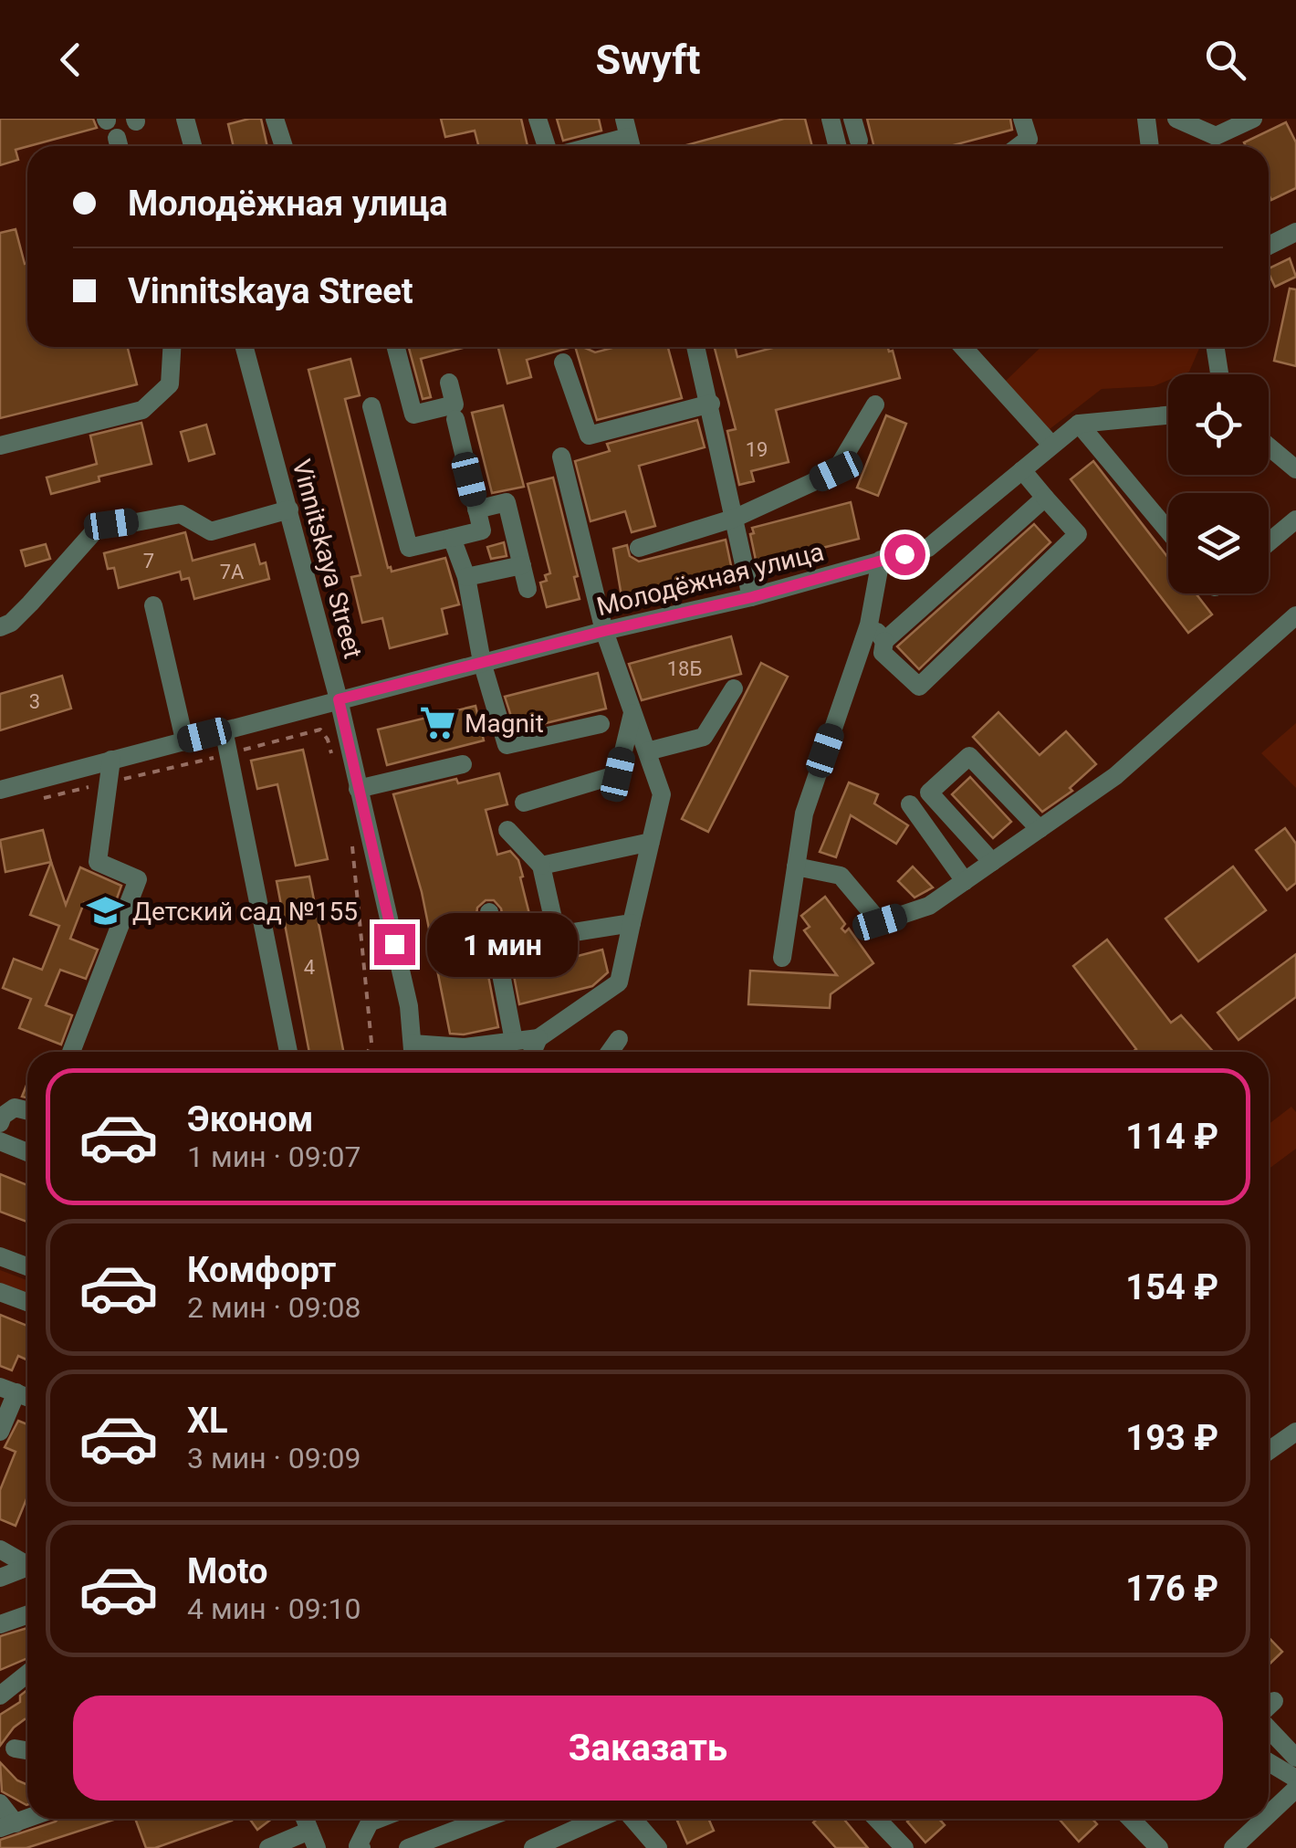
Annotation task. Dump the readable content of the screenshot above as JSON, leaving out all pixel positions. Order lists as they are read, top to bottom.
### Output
{
  "streets": {
    "street": ["Vinnitskaya Street", "Молодёжная улица"]
  },
  "crossings": [
    ["Vinnitskaya Street", "Молодёжная улица"]
  ],
  "places": {
    "supermarket": ["Magnit"],
    "school or university": ["Детский сад №155"]
  },
  "house_numbers": [
    "19",
    "7",
    "7А",
    "18Б",
    "3",
    "4"
  ],
  "page": {
    "header": "Swyft",
    "banner": ["Молодёжная улица", "Vinnitskaya Street"],
    "bubble": "1 мин",
    "list": [
      {
        "name": "Эконом",
        "note": "1 мин · 09:07",
        "value": "114 ₽"
      },
      {
        "name": "Комфорт",
        "note": "2 мин · 09:08",
        "value": "154 ₽"
      },
      {
        "name": "XL",
        "note": "3 мин · 09:09",
        "value": "193 ₽"
      },
      {
        "name": "Moto",
        "note": "4 мин · 09:10",
        "value": "176 ₽"
      }
    ],
    "buttons": "Заказать"
  }
}
